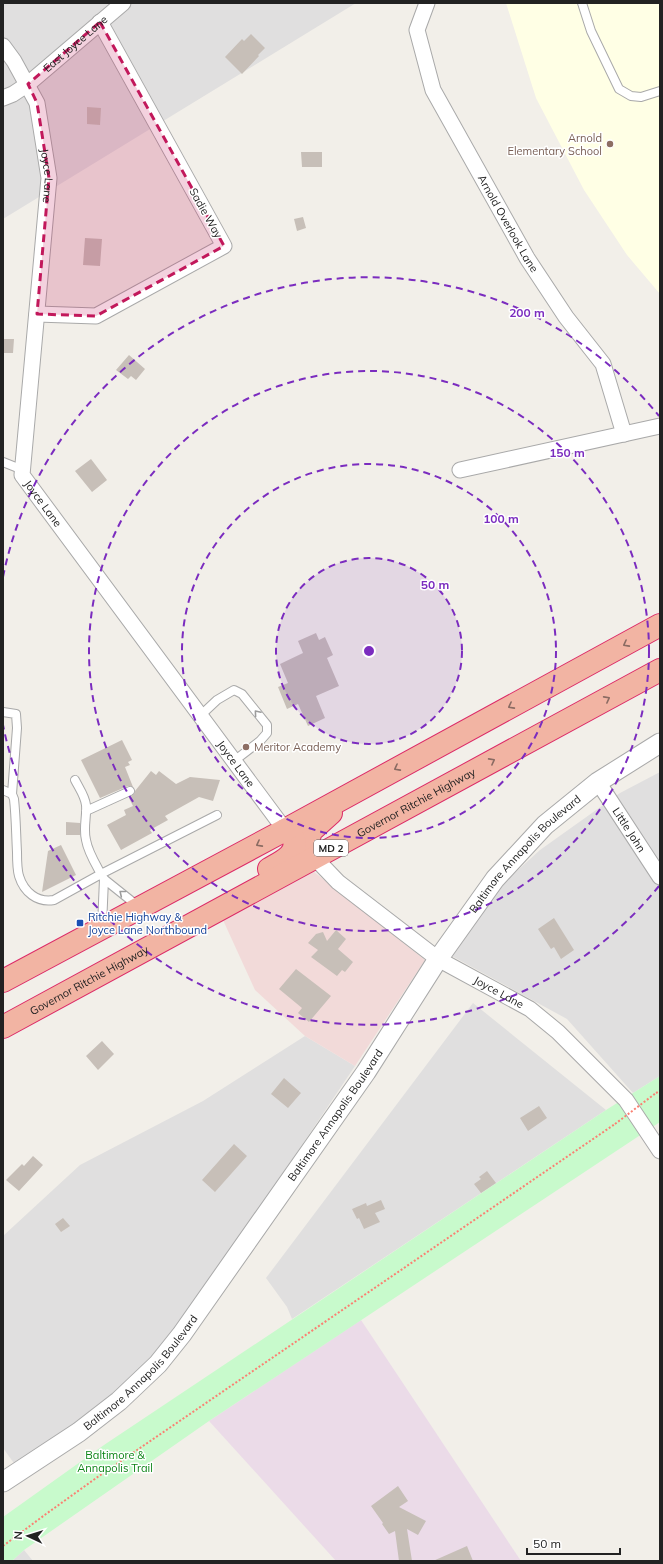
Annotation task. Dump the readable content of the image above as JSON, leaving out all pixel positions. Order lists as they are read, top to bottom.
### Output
{
  "streets": {
    "highway": ["Governor Ritchie Highway", "MD 2"],
    "street": [
      "East Joyce Lane",
      "Joyce Lane",
      "Sadie Way",
      "Arnold Overlook Lane",
      "Little John",
      "Baltimore Annapolis Boulevard"
    ]
  },
  "crossings": [
    ["East Joyce Lane", "Joyce Lane"],
    ["East Joyce Lane", "Sadie Way"],
    ["Joyce Lane", "Sadie Way"],
    ["Joyce Lane", "Governor Ritchie Highway"],
    ["Joyce Lane", "Baltimore Annapolis Boulevard"],
    ["Little John", "Baltimore Annapolis Boulevard"]
  ],
  "parks": ["Baltimore & Annapolis Trail"],
  "places": {
    "other": ["Arnold Elementary School", "Meritor Academy"],
    "transit": ["Ritchie Highway & Joyce Lane Northbound"]
  },
  "scale_bar": "50 m",
  "north": "left",
  "rings": [
    "200 m",
    "150 m",
    "100 m",
    "50 m"
  ]
}
